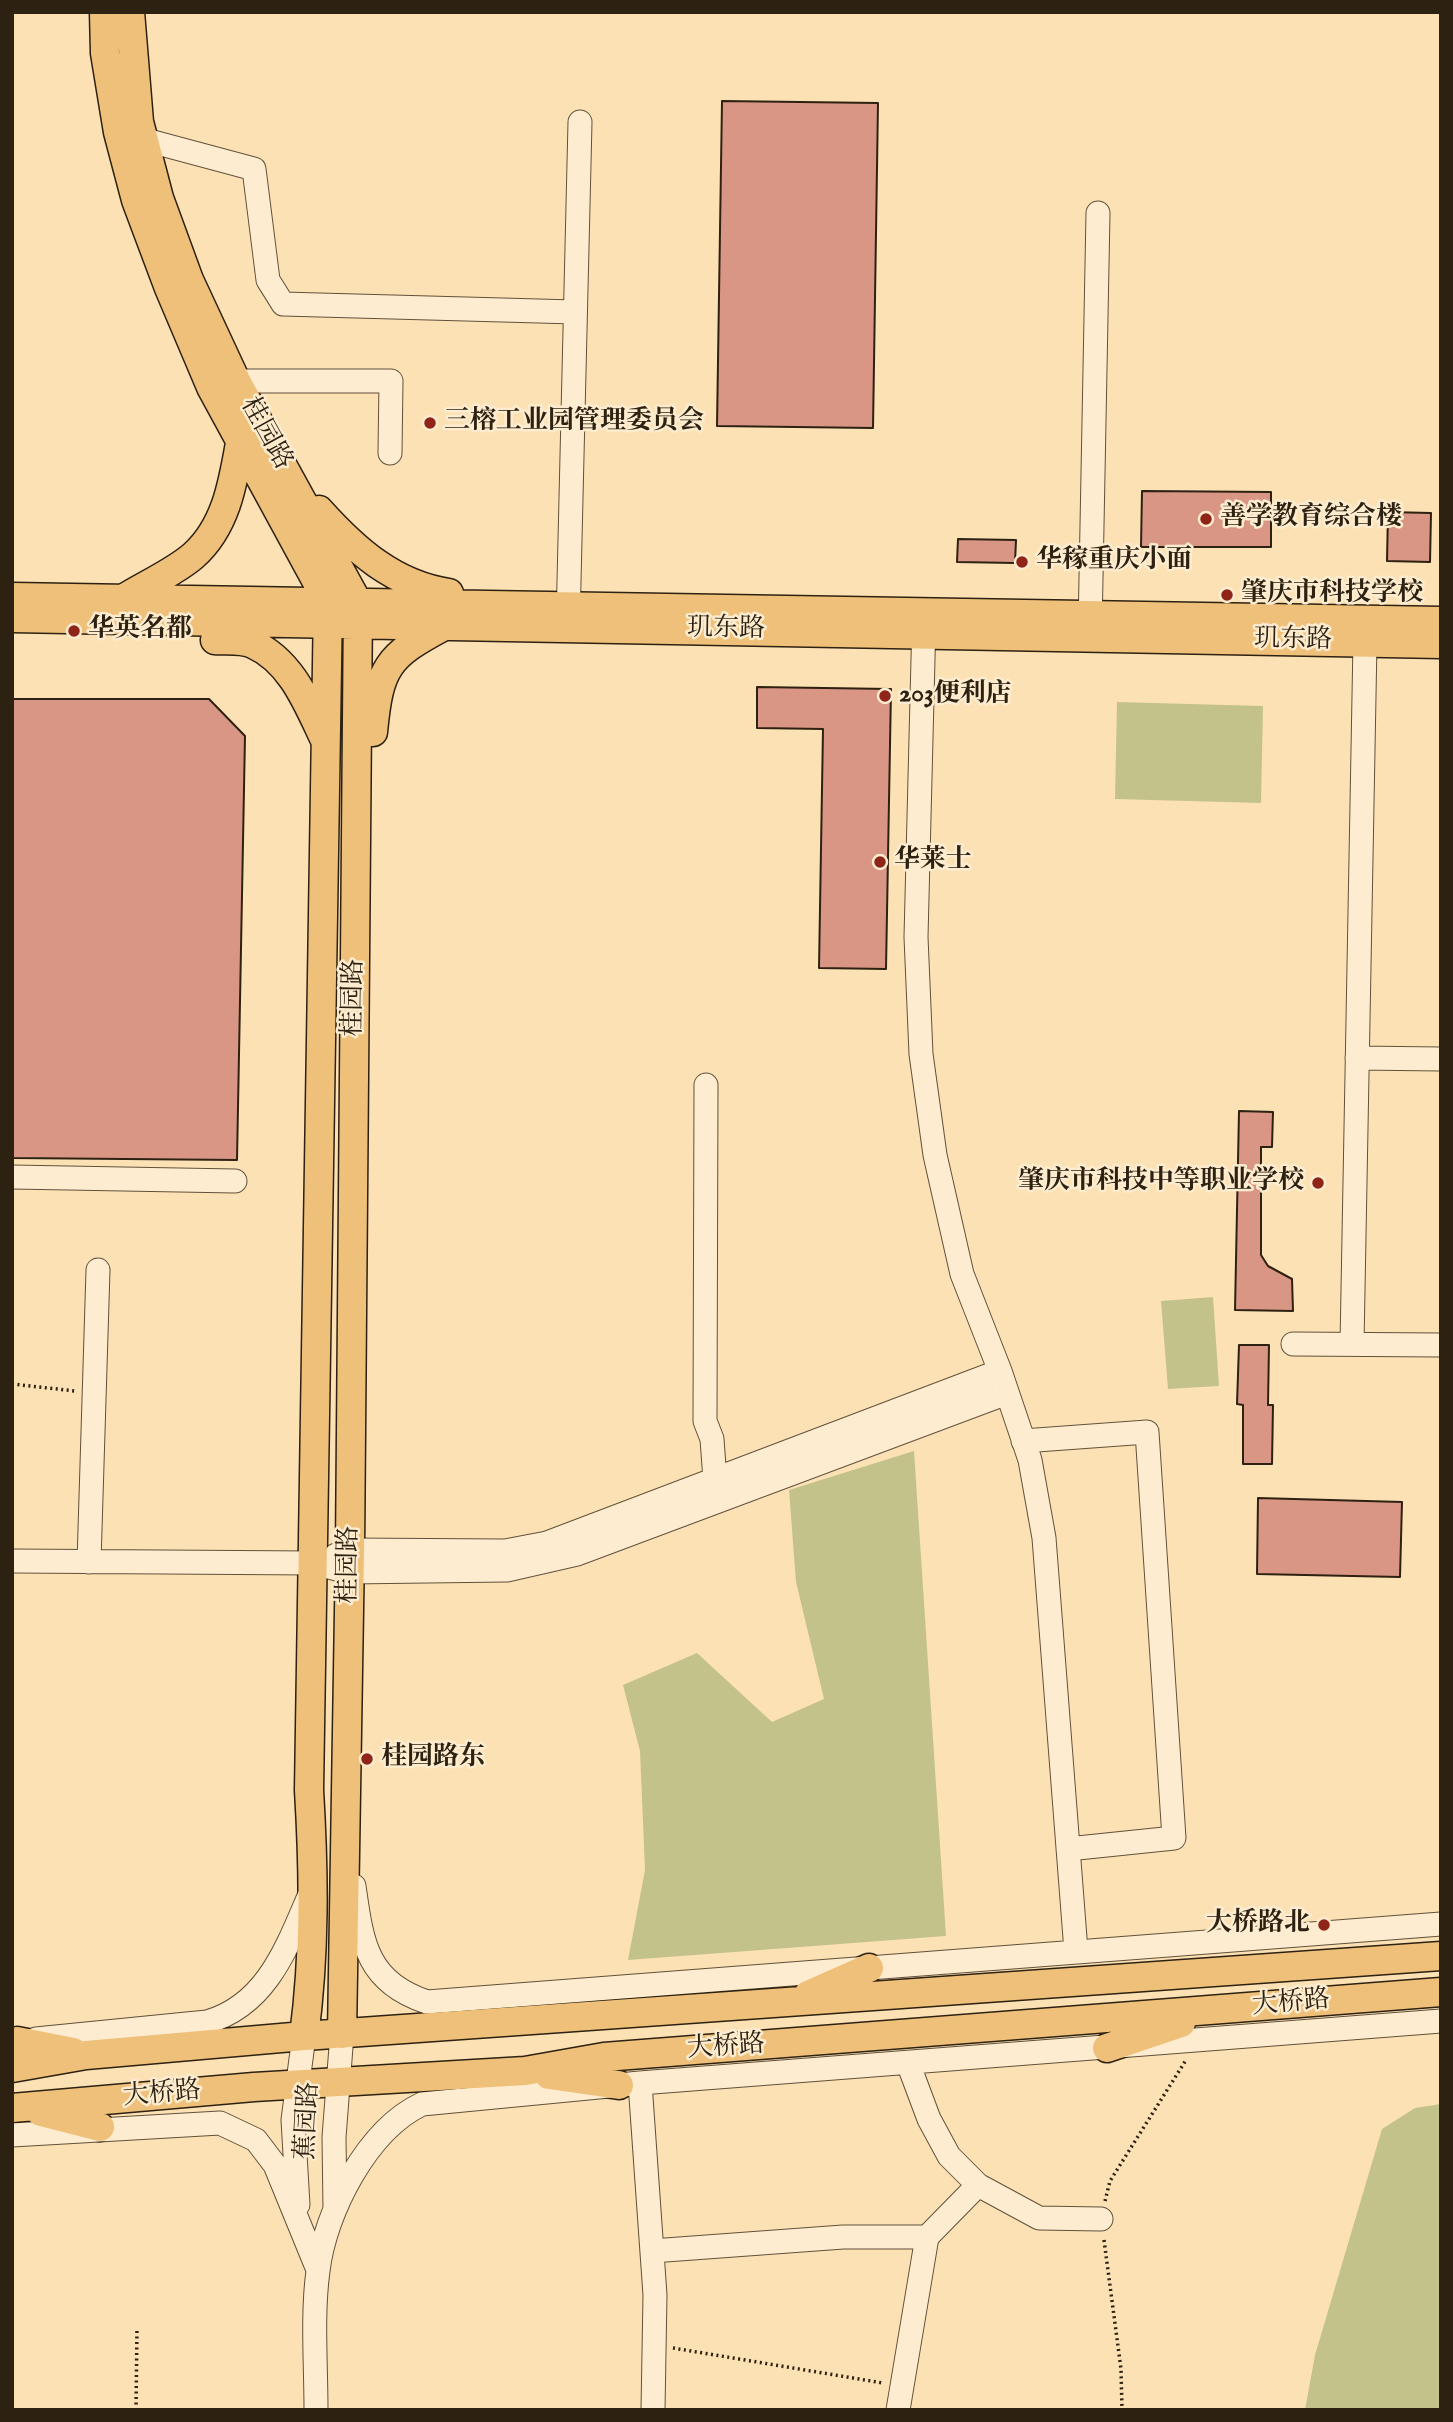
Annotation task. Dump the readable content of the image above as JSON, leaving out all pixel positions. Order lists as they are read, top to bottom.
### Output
{
  "streets": {
    "main road": ["桂园路", "玑东路", "大桥路"],
    "street": ["蕉园路"]
  },
  "crossings": [
    ["桂园路", "玑东路"],
    ["桂园路", "大桥路"],
    ["桂园路", "蕉园路"],
    ["大桥路", "蕉园路"]
  ],
  "places": [
    "三榕工业园管理委员会",
    "善学教育综合楼",
    "华稼重庆小面",
    "肇庆市科技学校",
    "华英名都",
    "203便利店",
    "华莱士",
    "肇庆市科技中等职业学校",
    "桂园路东",
    "大桥路北"
  ]
}
